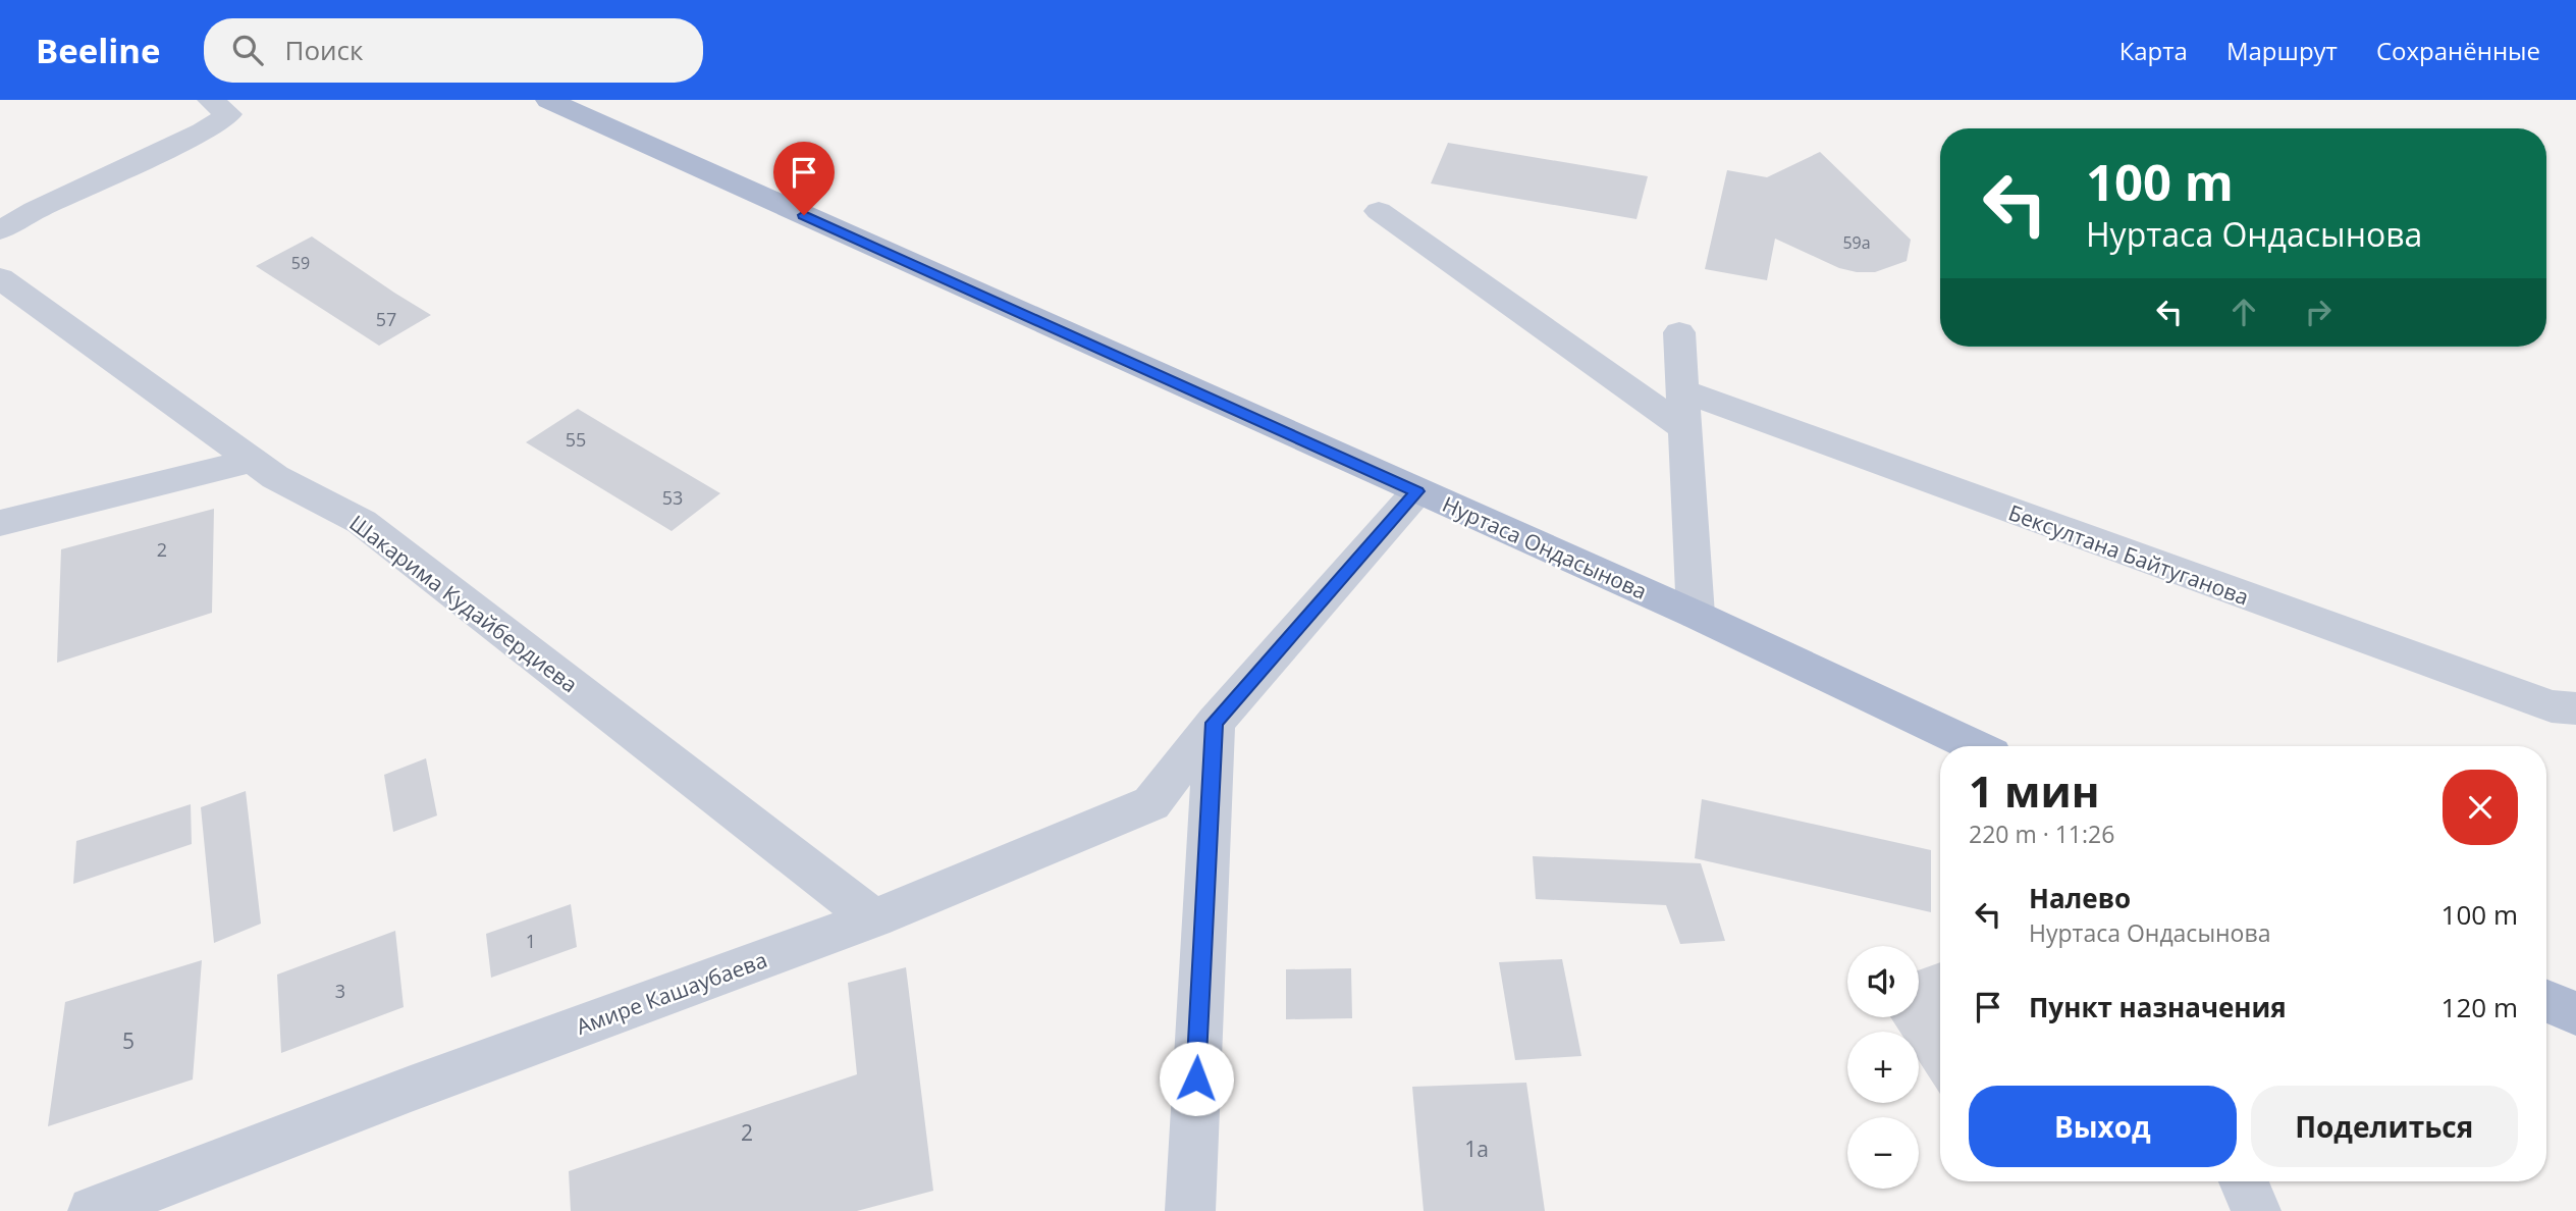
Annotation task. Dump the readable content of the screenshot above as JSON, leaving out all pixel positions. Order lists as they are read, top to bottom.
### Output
{
  "streets": {
    "main road": ["Нуртаса Ондасынова"],
    "street": ["Бексултана Байтуганова", "Шакарима Кудайбердиева", "Амире Кашаубаева"]
  },
  "crossings": [
    ["Нуртаса Ондасынова", "Амире Кашаубаева"],
    ["Шакарима Кудайбердиева", "Амире Кашаубаева"]
  ],
  "house_numbers": [
    "59а",
    "59",
    "57",
    "55",
    "53",
    "2",
    "1",
    "3",
    "5",
    "2",
    "1а"
  ],
  "page": {
    "header": "Beeline",
    "search": "Поиск",
    "nav": ["Карта", "Маршрут", "Сохранённые"],
    "turn": ["100 m", "Нуртаса Ондасынова"],
    "heading": ["1 мин", "220 m · 11:26"],
    "list": [
      {
        "name": "Налево",
        "note": "Нуртаса Ондасынова",
        "value": "100 m"
      },
      {
        "name": "Пункт назначения",
        "value": "120 m"
      }
    ],
    "map_buttons": ["+", "−"],
    "buttons": ["Выход", "Поделиться"]
  }
}
